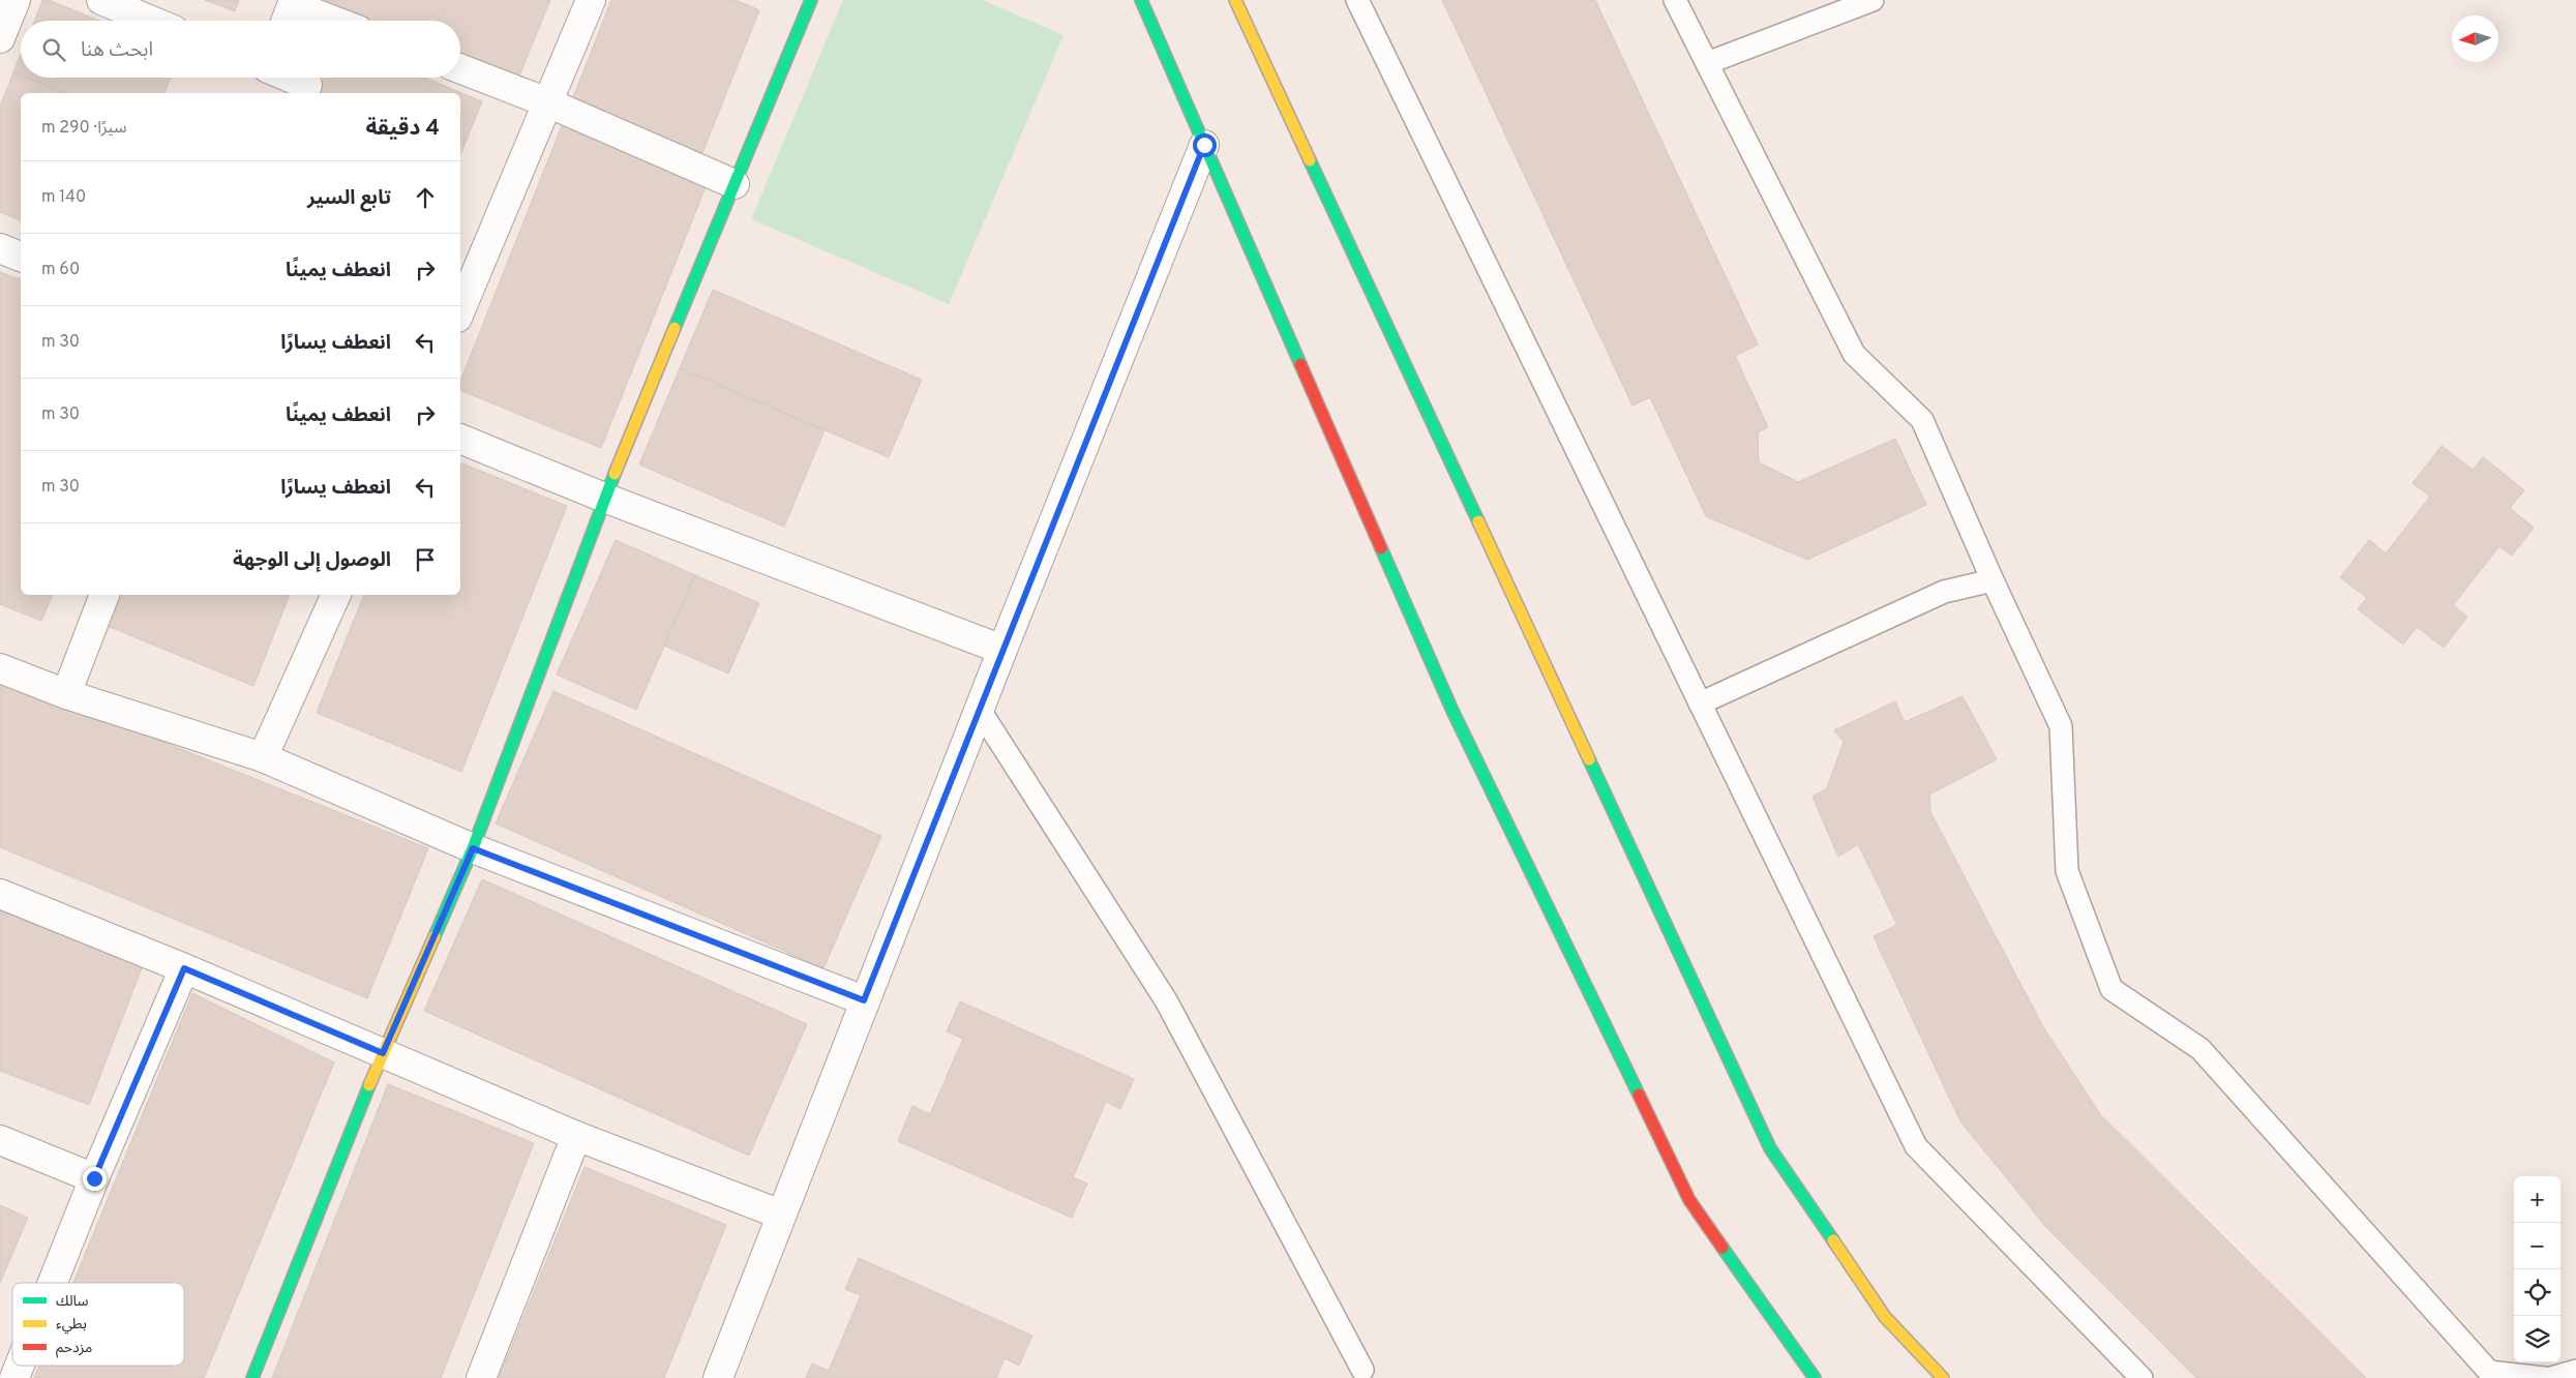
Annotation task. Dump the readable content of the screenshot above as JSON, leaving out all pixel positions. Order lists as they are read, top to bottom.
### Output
{
  "legend": ["سالك", "بطيء", "مزدحم"],
  "north": "left",
  "page": {
    "search": "ابحث هنا",
    "heading": ["4 دقيقة", "سيرًا · 290 m"],
    "list": [
      ["تابع السير", "140 m"],
      ["انعطف يمينًا", "60 m"],
      ["انعطف يسارًا", "30 m"],
      ["انعطف يمينًا", "30 m"],
      ["انعطف يسارًا", "30 m"],
      "الوصول إلى الوجهة"
    ],
    "map_buttons": ["+", "−"]
  }
}
